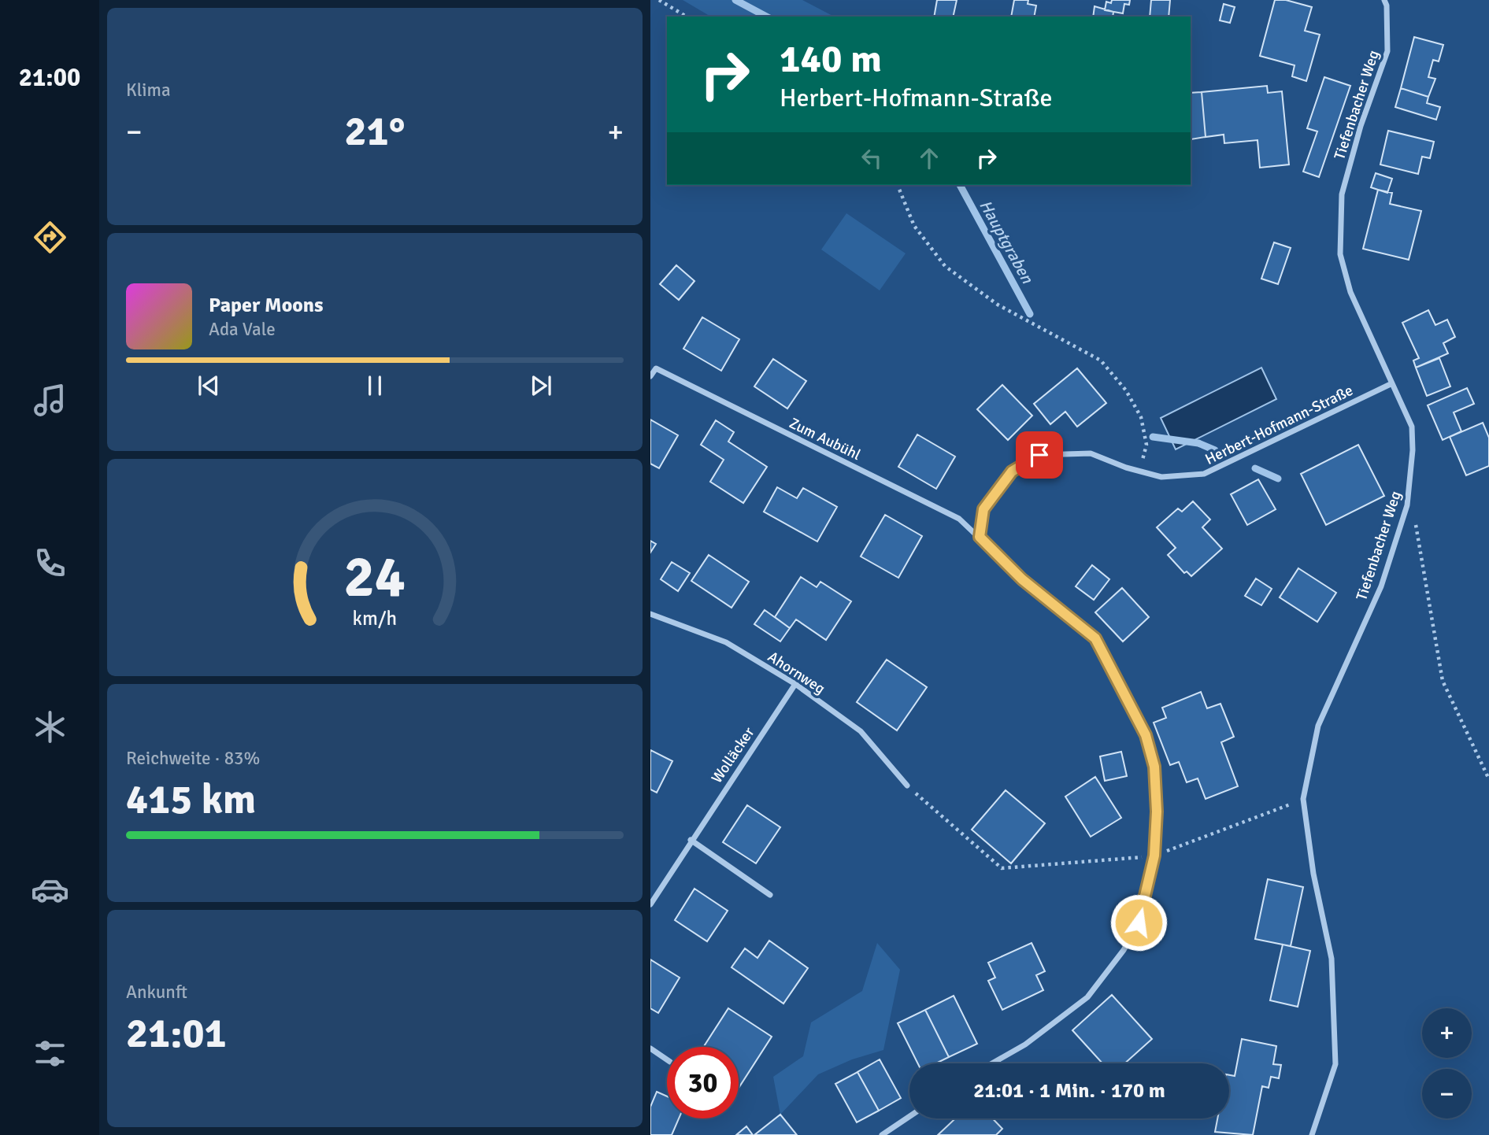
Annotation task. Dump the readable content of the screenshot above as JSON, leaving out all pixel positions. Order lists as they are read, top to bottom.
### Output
{
  "streets": {
    "street": [
      "Tiefenbacher Weg",
      "Herbert-Hofmann-Straße",
      "Zum Aubühl",
      "Ahornweg",
      "Wolläcker"
    ]
  },
  "crossings": [
    ["Tiefenbacher Weg", "Herbert-Hofmann-Straße"],
    ["Herbert-Hofmann-Straße", "Zum Aubühl"],
    ["Ahornweg", "Wolläcker"]
  ],
  "water": ["Hauptgraben"],
  "page": {
    "tabs": "21:00",
    "tile": [
      "Klima",
      ["Reichweite · 83%", "415 km"],
      ["Ankunft", "21:01"]
    ],
    "turn": ["140 m", "Herbert-Hofmann-Straße"],
    "heat": ["−", "21°", "+"],
    "song": ["Paper Moons", "Ada Vale"],
    "map_buttons": ["+", "−"],
    "limit": "30",
    "trip": "21:01 · 1 Min. · 170 m",
    "gauge": ["24", "km/h"]
  }
}
